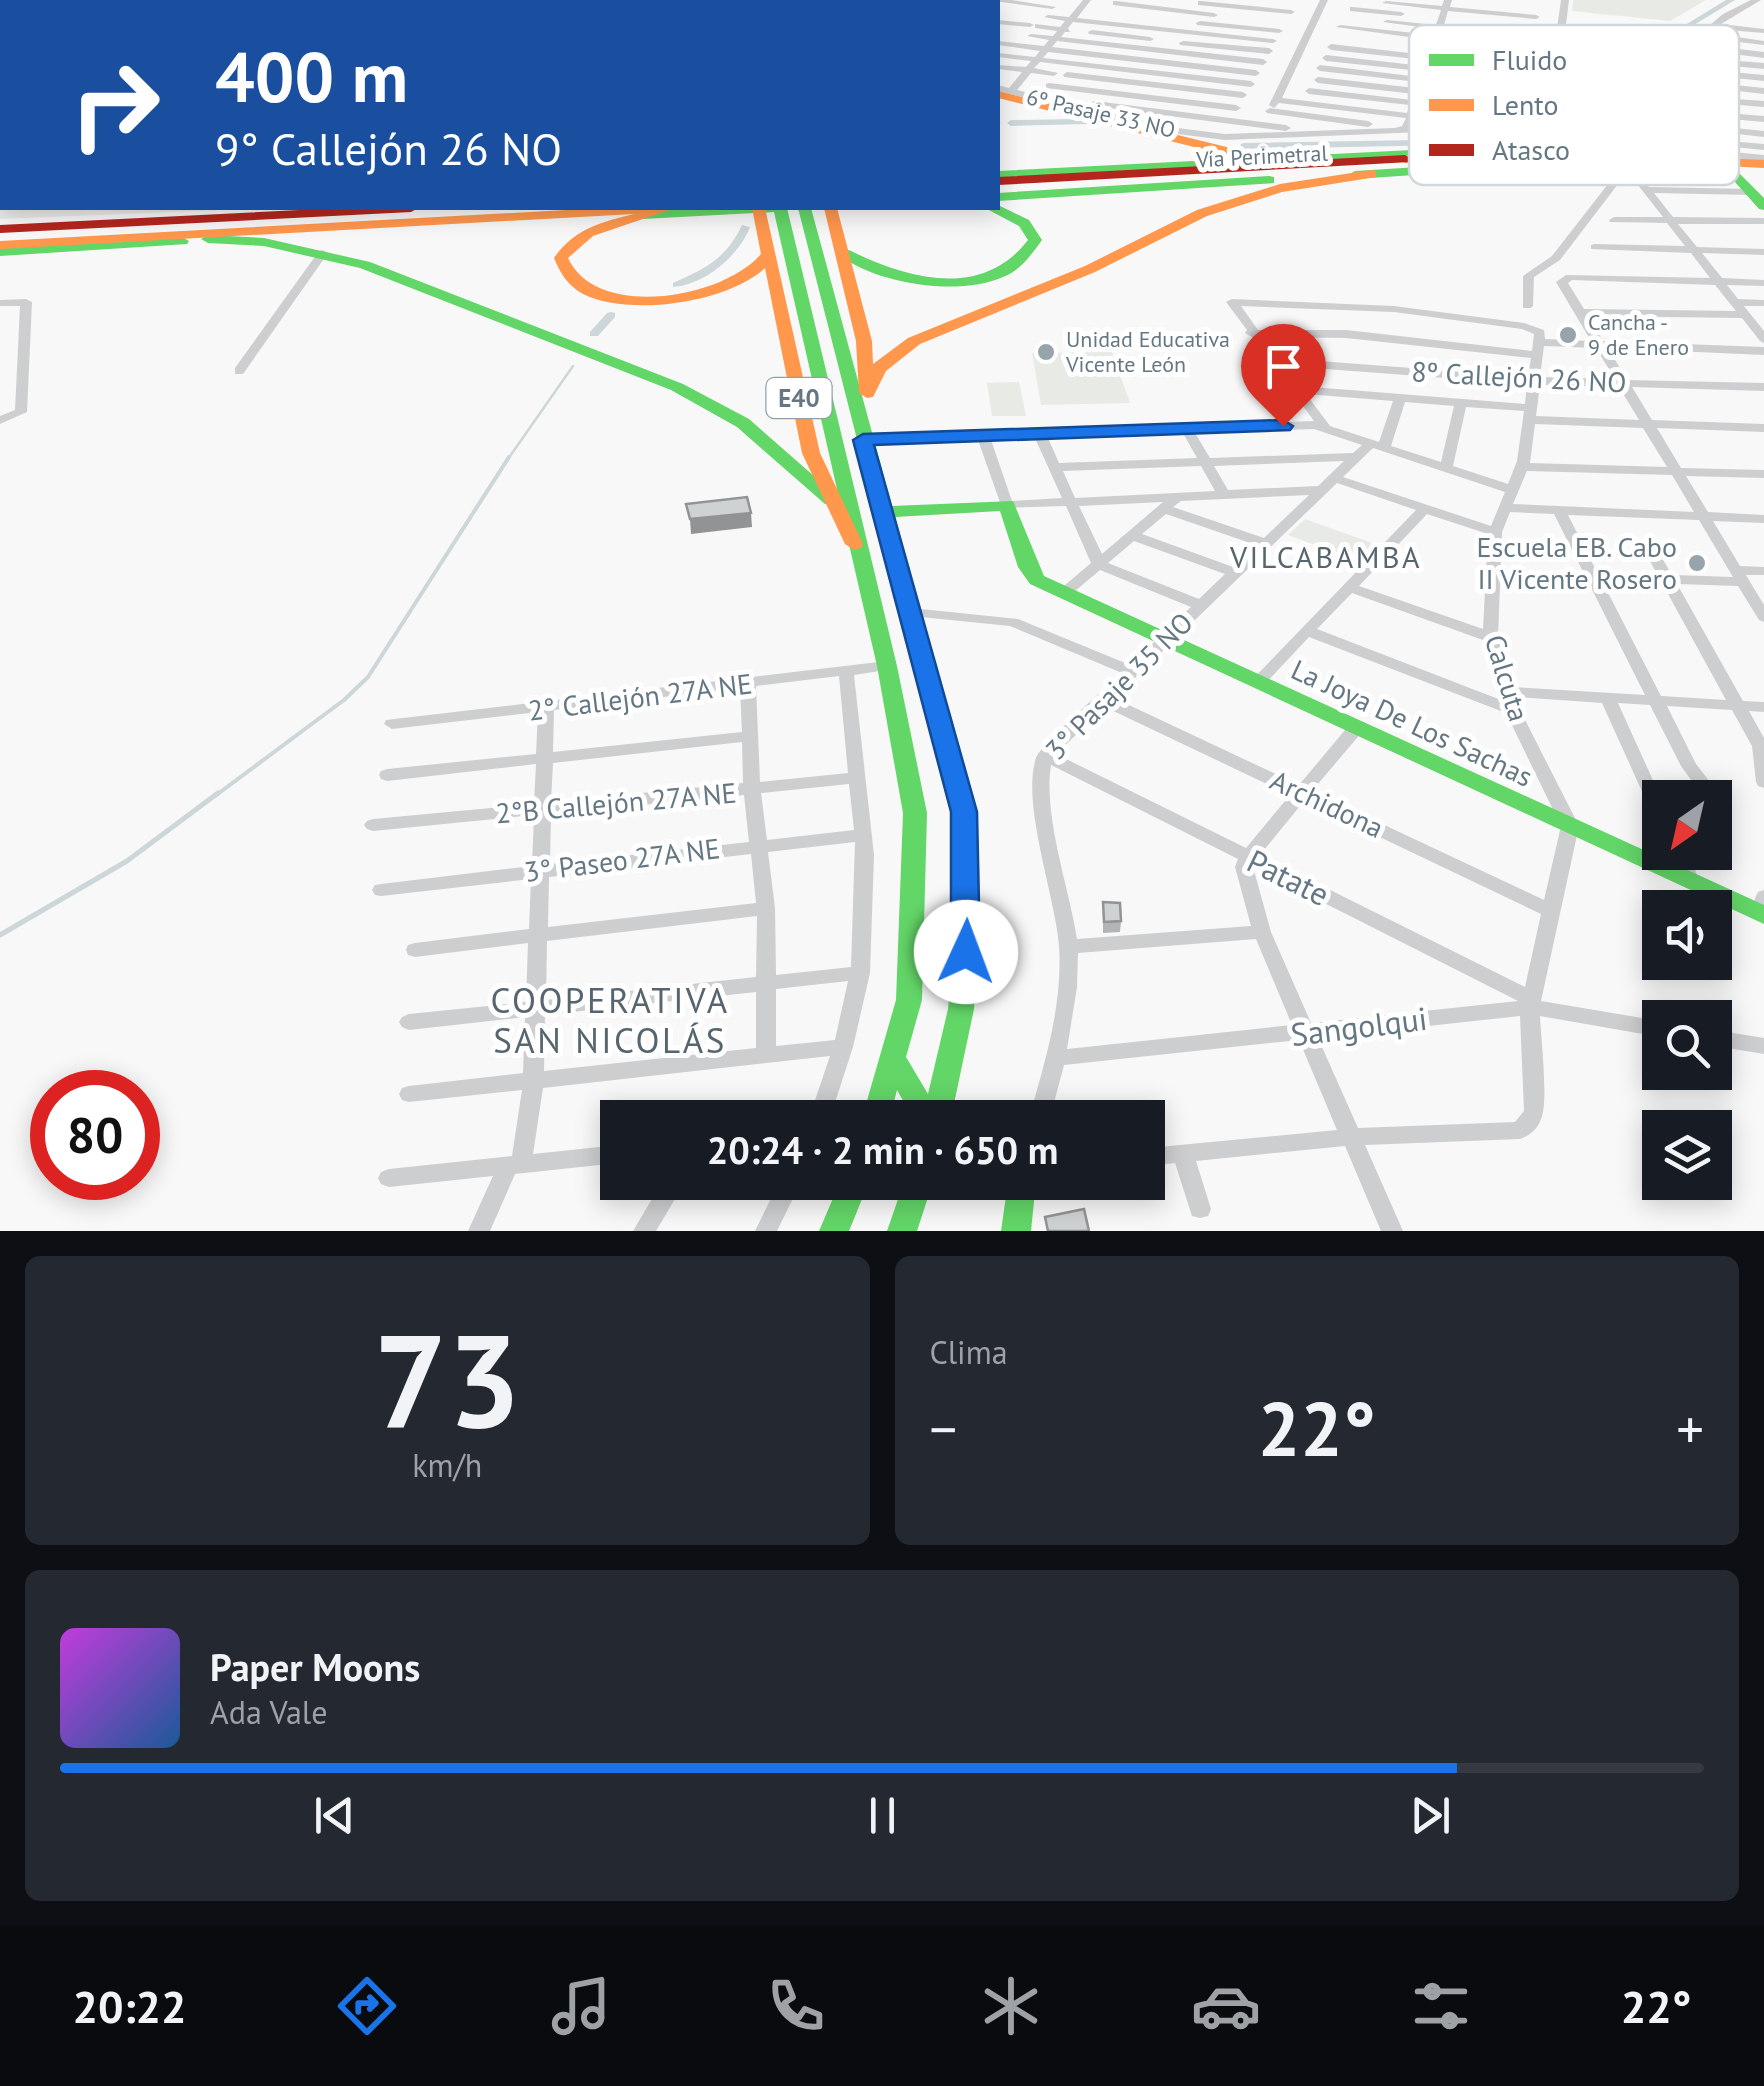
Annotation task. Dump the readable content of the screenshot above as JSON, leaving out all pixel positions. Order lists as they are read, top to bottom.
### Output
{
  "streets": {
    "main road": ["Vía Perimetral", "E40", "La Joya De Los Sachas"],
    "street": [
      "6º Pasaje 33 NO",
      "8º Callejón 26 NO",
      "Calcuta",
      "3° Pasaje 35 NO",
      "2° Callejón 27A NE",
      "2°B Callejón 27A NE",
      "Archidona",
      "3° Paseo 27A NE",
      "Patate",
      "Sangolqui"
    ]
  },
  "crossings": [
    ["8º Callejón 26 NO", "Calcuta"],
    ["E40", "2° Callejón 27A NE"],
    ["Calcuta", "La Joya De Los Sachas"],
    ["3° Pasaje 35 NO", "La Joya De Los Sachas"],
    ["3° Pasaje 35 NO", "Archidona"],
    ["3° Pasaje 35 NO", "Patate"],
    ["3° Pasaje 35 NO", "Sangolqui"],
    ["Patate", "Sangolqui"]
  ],
  "districts": ["VILCABAMBA", "COOPERATIVA SAN NICOLÁS"],
  "places": ["Cancha - 9 de Enero", "Unidad Educativa Vicente León", "Escuela EB. Cabo II Vicente Rosero"],
  "legend": ["Fluido", "Lento", "Atasco"],
  "north": "bottom left",
  "page": {
    "turn": ["400 m", "9° Callejón 26 NO"],
    "limit": "80",
    "trip": "20:24 · 2 min · 650 m",
    "tile": [
      ["73", "km/h"],
      "Clima"
    ],
    "heat": ["−", "22°", "+"],
    "song": ["Paper Moons", "Ada Vale"],
    "tabs": ["20:22", "22°"]
  }
}
